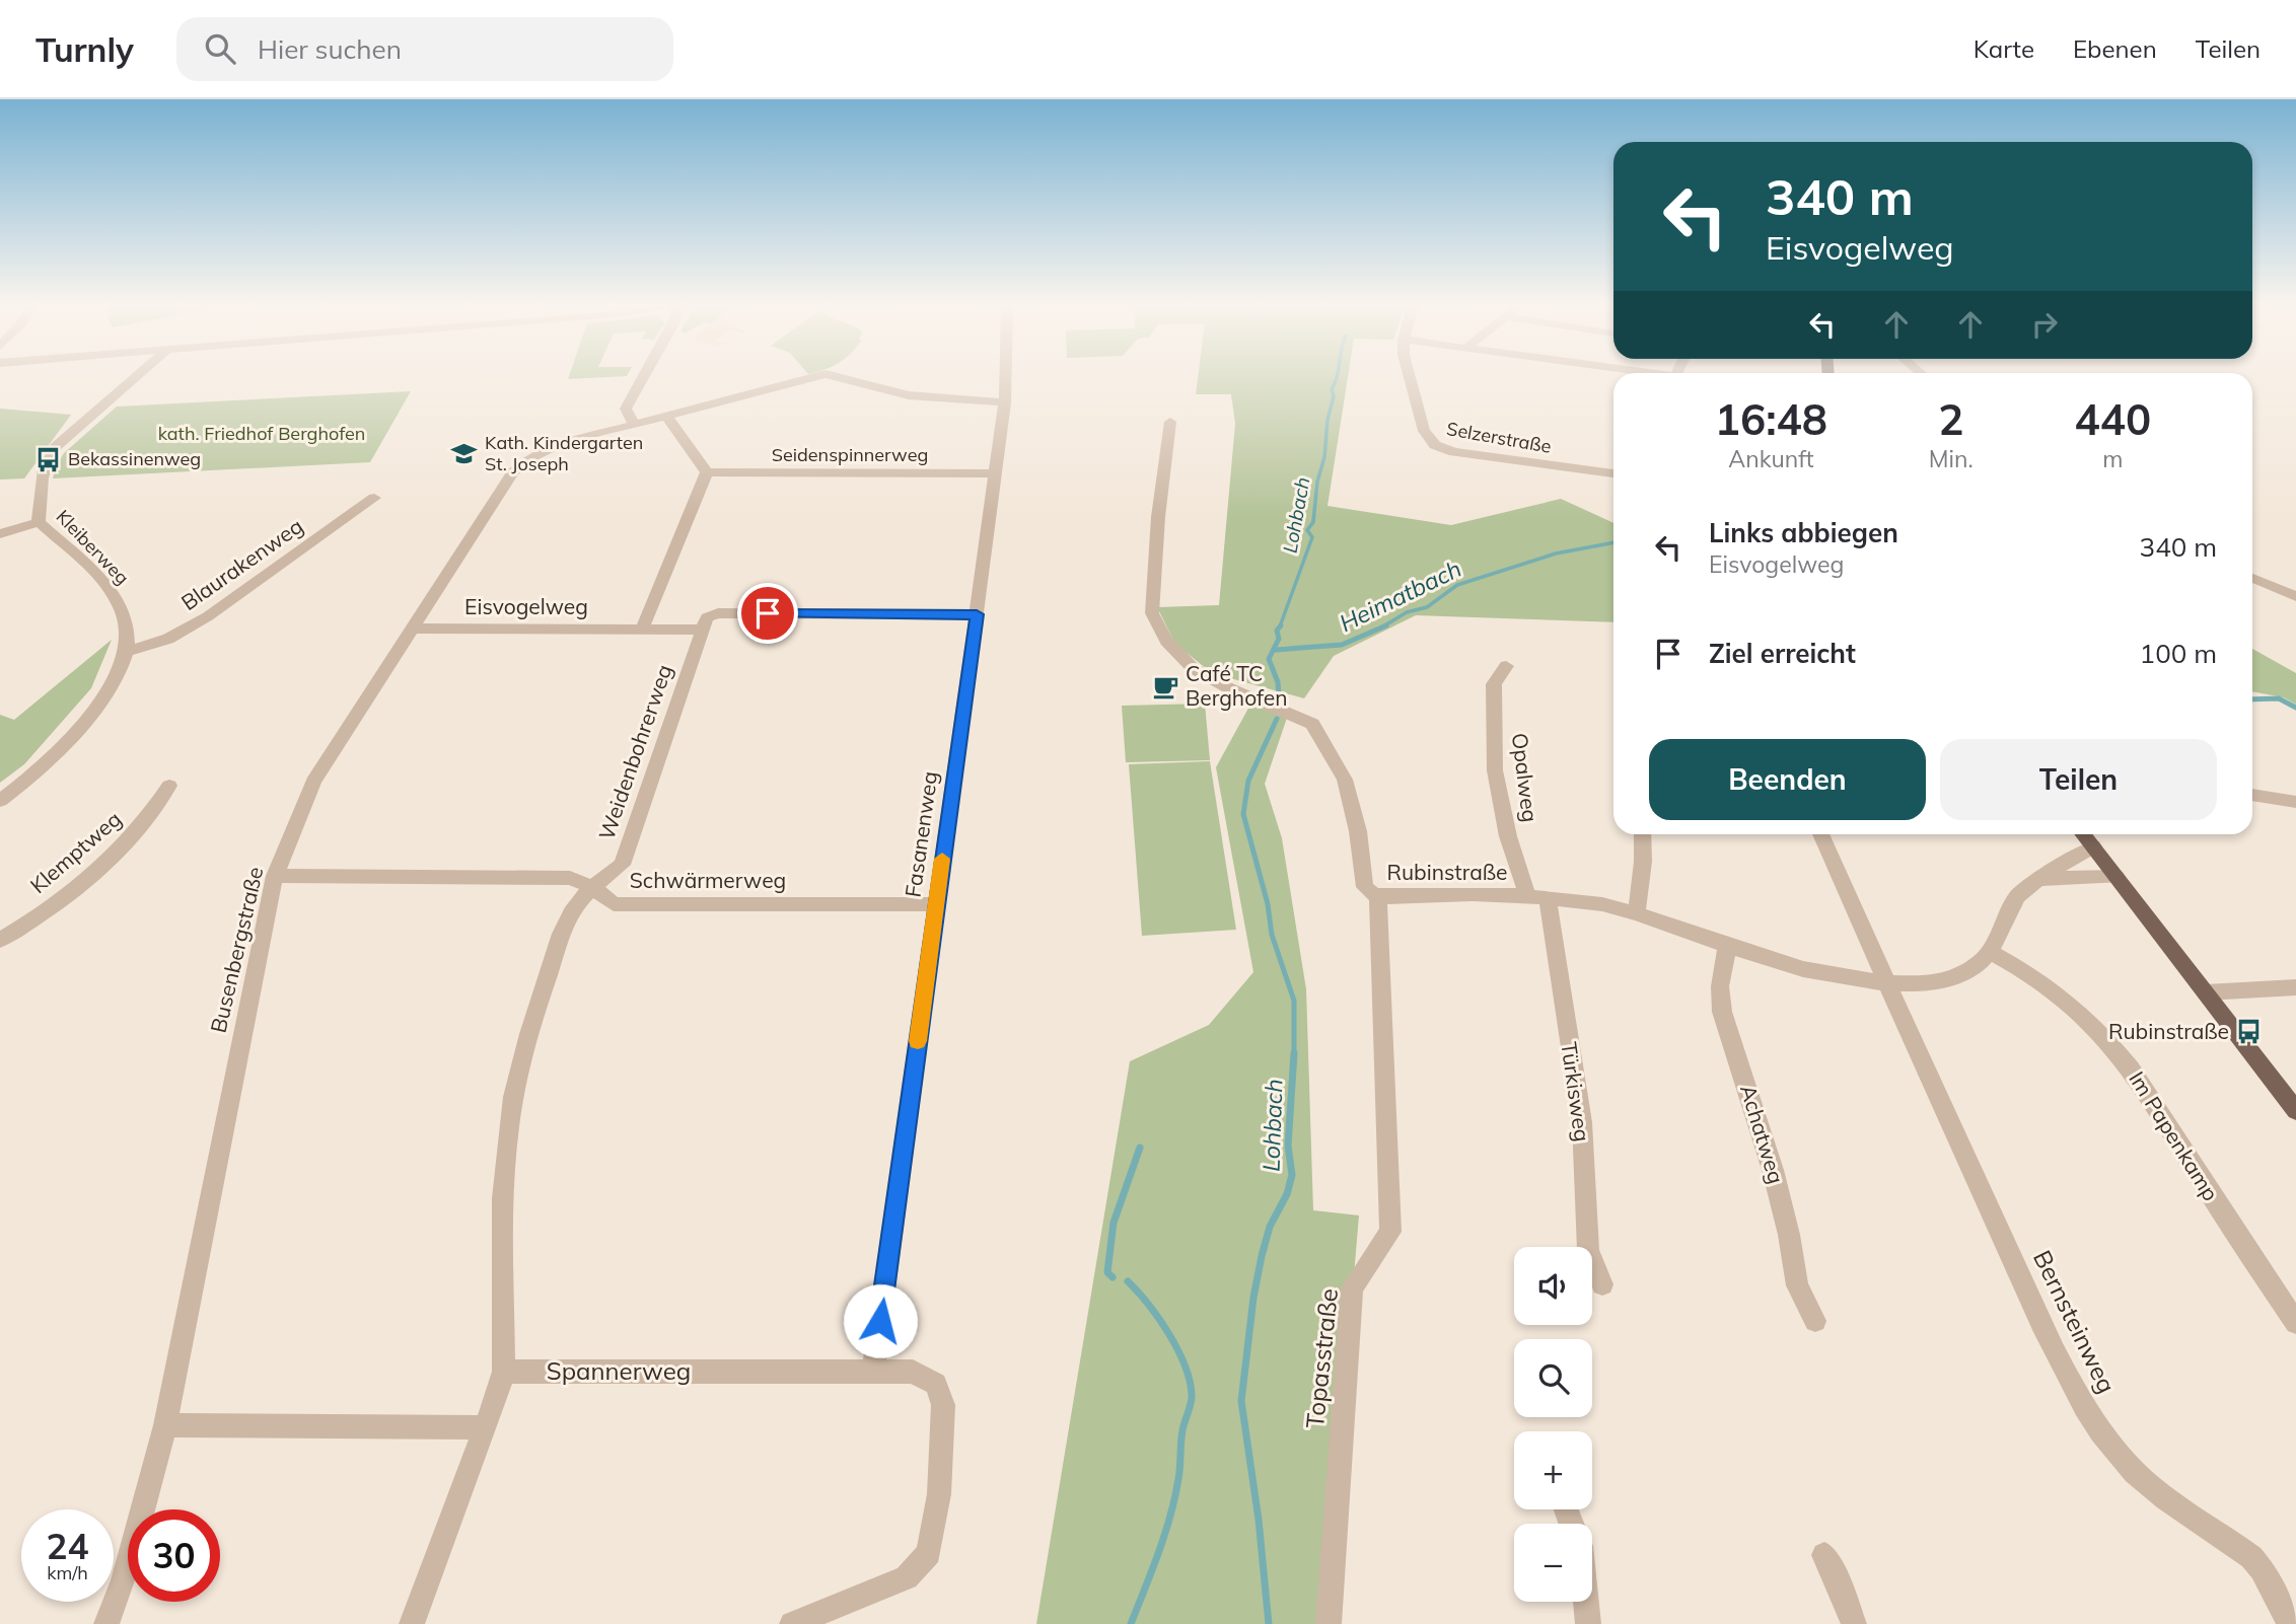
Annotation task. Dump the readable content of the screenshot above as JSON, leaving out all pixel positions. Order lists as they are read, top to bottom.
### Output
{
  "streets": {
    "street": [
      "Selzerstraße",
      "Seidenspinnerweg",
      "Kleiberweg",
      "Blaurakenweg",
      "Eisvogelweg",
      "Weidenbohrerweg",
      "Opalweg",
      "Fasanenweg",
      "Klemptweg",
      "Rubinstraße",
      "Schwärmerweg",
      "Busenbergstraße",
      "Türkisweg",
      "Achatweg",
      "Im Papenkamp",
      "Bernsteinweg",
      "Topasstraße",
      "Spannerweg"
    ]
  },
  "crossings": [
    ["Seidenspinnerweg", "Fasanenweg"],
    ["Kleiberweg", "Blaurakenweg"],
    ["Eisvogelweg", "Busenbergstraße"],
    ["Weidenbohrerweg", "Schwärmerweg"],
    ["Weidenbohrerweg", "Spannerweg"],
    ["Opalweg", "Rubinstraße"],
    ["Opalweg", "Türkisweg"],
    ["Fasanenweg", "Schwärmerweg"],
    ["Fasanenweg", "Busenbergstraße"],
    ["Fasanenweg", "Spannerweg"],
    ["Rubinstraße", "Türkisweg"],
    ["Rubinstraße", "Achatweg"],
    ["Rubinstraße", "Im Papenkamp"],
    ["Rubinstraße", "Bernsteinweg"],
    ["Rubinstraße", "Topasstraße"],
    ["Schwärmerweg", "Busenbergstraße"]
  ],
  "water": ["Lohbach", "Heimatbach"],
  "parks": ["kath. Friedhof Berghofen"],
  "places": {
    "school or university": ["Kath. Kindergarten St. Joseph"],
    "bus stop": ["Bekassinenweg", "Rubinstraße"],
    "cafe": ["Café TC Berghofen"]
  },
  "page": {
    "header": "Turnly",
    "search": "Hier suchen",
    "nav": ["Karte", "Ebenen", "Teilen"],
    "turn": ["340 m", "Eisvogelweg"],
    "eta": [
      "16:48",
      "Ankunft",
      "2",
      "Min.",
      "440",
      "m"
    ],
    "list": [
      {
        "name": "Links abbiegen",
        "note": "Eisvogelweg",
        "value": "340 m"
      },
      {
        "name": "Ziel erreicht",
        "value": "100 m"
      }
    ],
    "buttons": ["Beenden", "Teilen"],
    "map_buttons": ["+", "−"],
    "speed": "24 km/h",
    "limit": "30"
  }
}
